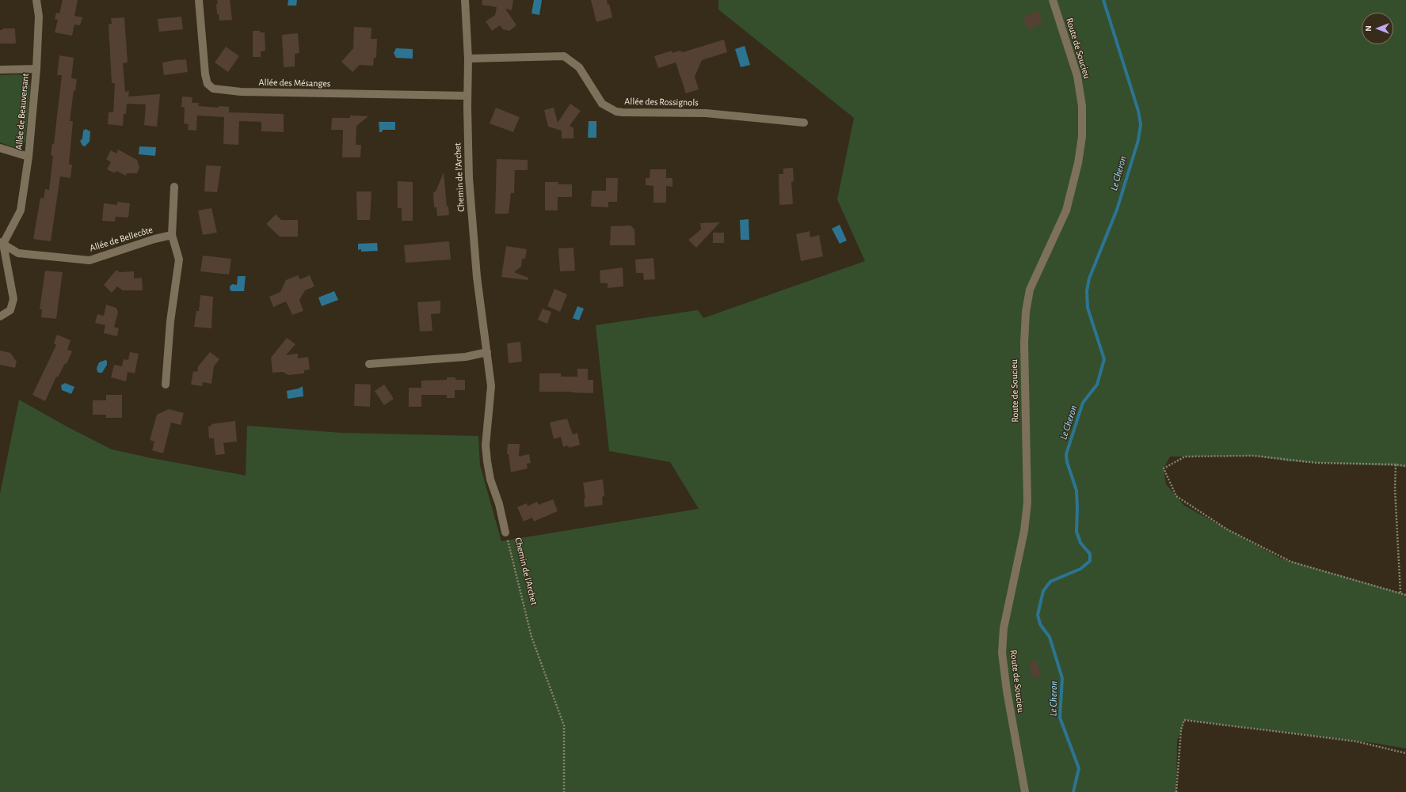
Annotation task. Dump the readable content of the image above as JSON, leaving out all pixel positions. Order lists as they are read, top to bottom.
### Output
{
  "streets": {
    "street": [
      "Route de Soucieu",
      "Allée des Mésanges",
      "Allée des Rossignols",
      "Allée de Beauversant",
      "Chemin de l'Archet",
      "Allée de Bellecôte"
    ]
  },
  "crossings": [
    ["Allée des Mésanges", "Chemin de l'Archet"],
    ["Allée des Rossignols", "Chemin de l'Archet"],
    ["Allée de Beauversant", "Allée de Bellecôte"]
  ],
  "water": ["Le Cheron"],
  "north": "left"
}
